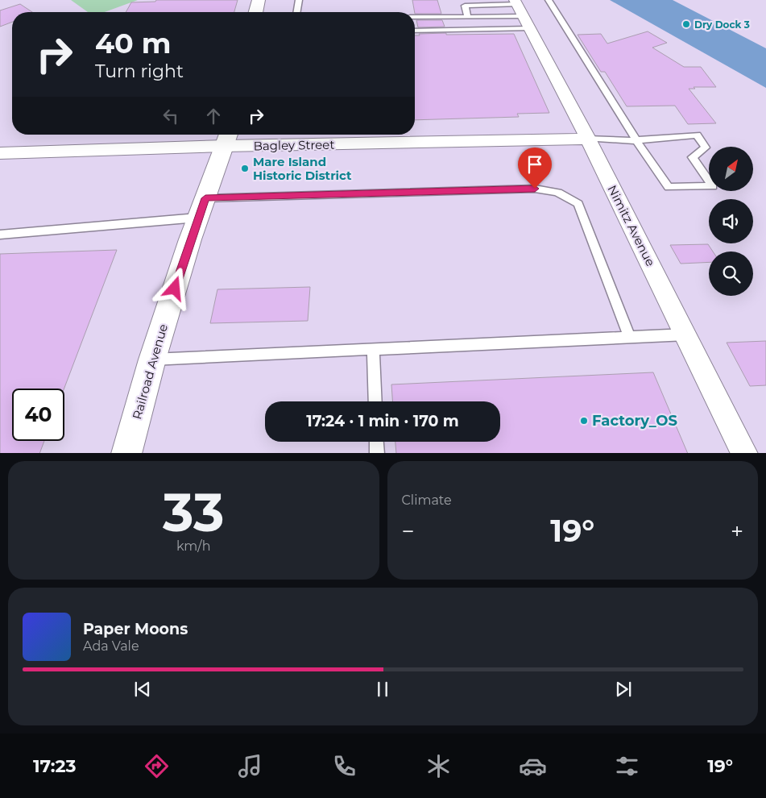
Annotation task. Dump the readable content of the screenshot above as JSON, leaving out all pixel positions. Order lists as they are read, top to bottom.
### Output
{
  "streets": {
    "street": ["Bagley Street", "Nimitz Avenue", "Railroad Avenue"]
  },
  "crossings": [
    ["Bagley Street", "Nimitz Avenue"],
    ["Bagley Street", "Railroad Avenue"]
  ],
  "places": ["Dry Dock 3", "Mare Island Historic District", "Factory_OS"],
  "north": "top right",
  "page": {
    "turn": ["40 m", "Turn right"],
    "limit": "40",
    "trip": "17:24 · 1 min · 170 m",
    "tile": [
      ["33", "km/h"],
      "Climate"
    ],
    "heat": ["−", "19°", "+"],
    "song": ["Paper Moons", "Ada Vale"],
    "tabs": ["17:23", "19°"]
  }
}
